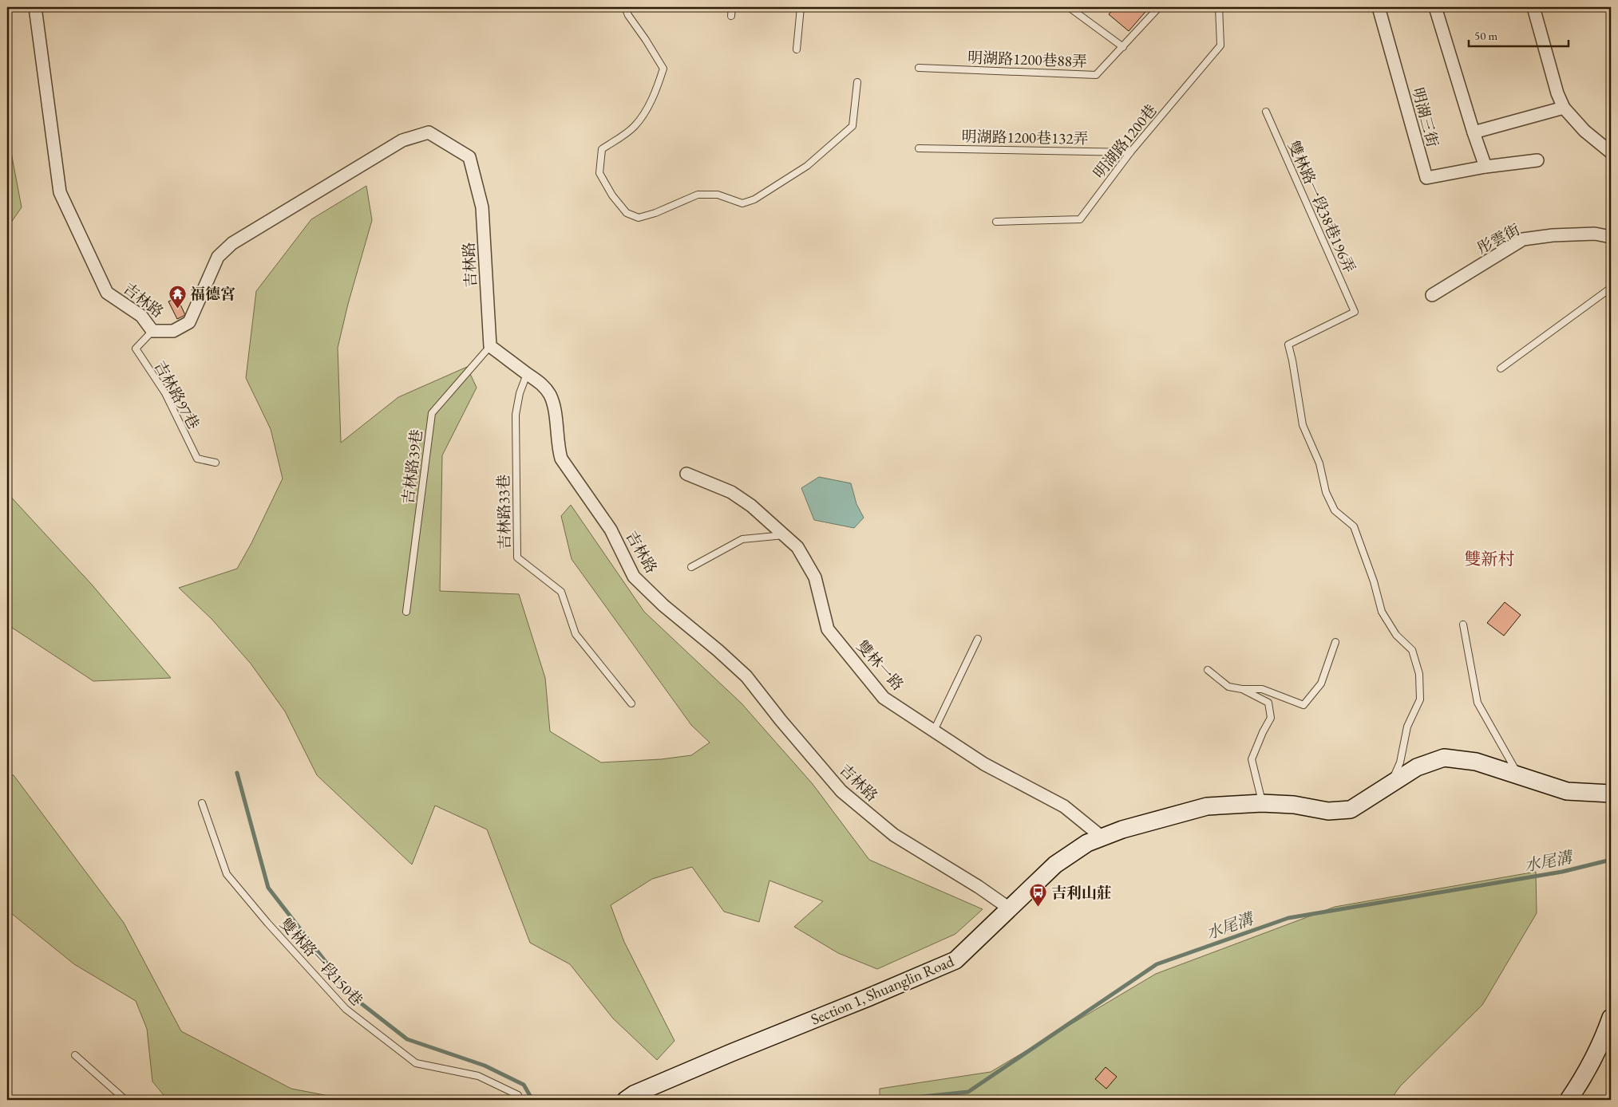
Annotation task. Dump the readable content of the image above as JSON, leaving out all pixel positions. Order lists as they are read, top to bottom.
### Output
{
  "streets": {
    "street": [
      "明湖三街",
      "彤雲街",
      "吉林路",
      "雙林一路",
      "Section 1, Shuanglin Road"
    ],
    "lane": [
      "明湖路1200巷88弄",
      "明湖路1200巷132弄",
      "明湖路1200巷",
      "雙林路一段38巷196弄",
      "吉林路97巷",
      "吉林路39巷",
      "吉林路33巷",
      "雙林路一段150巷"
    ]
  },
  "crossings": [
    ["明湖路1200巷132弄", "明湖路1200巷"],
    ["雙林路一段38巷196弄", "Section 1, Shuanglin Road"],
    ["吉林路", "吉林路97巷"],
    ["吉林路", "吉林路39巷"],
    ["吉林路", "吉林路33巷"],
    ["吉林路", "Section 1, Shuanglin Road"],
    ["雙林一路", "Section 1, Shuanglin Road"]
  ],
  "districts": ["雙新村"],
  "water": ["水尾溝"],
  "places": {
    "temple": ["福德宮"],
    "bus stop": ["吉利山莊"]
  },
  "scale_bar": "50 m"
}
